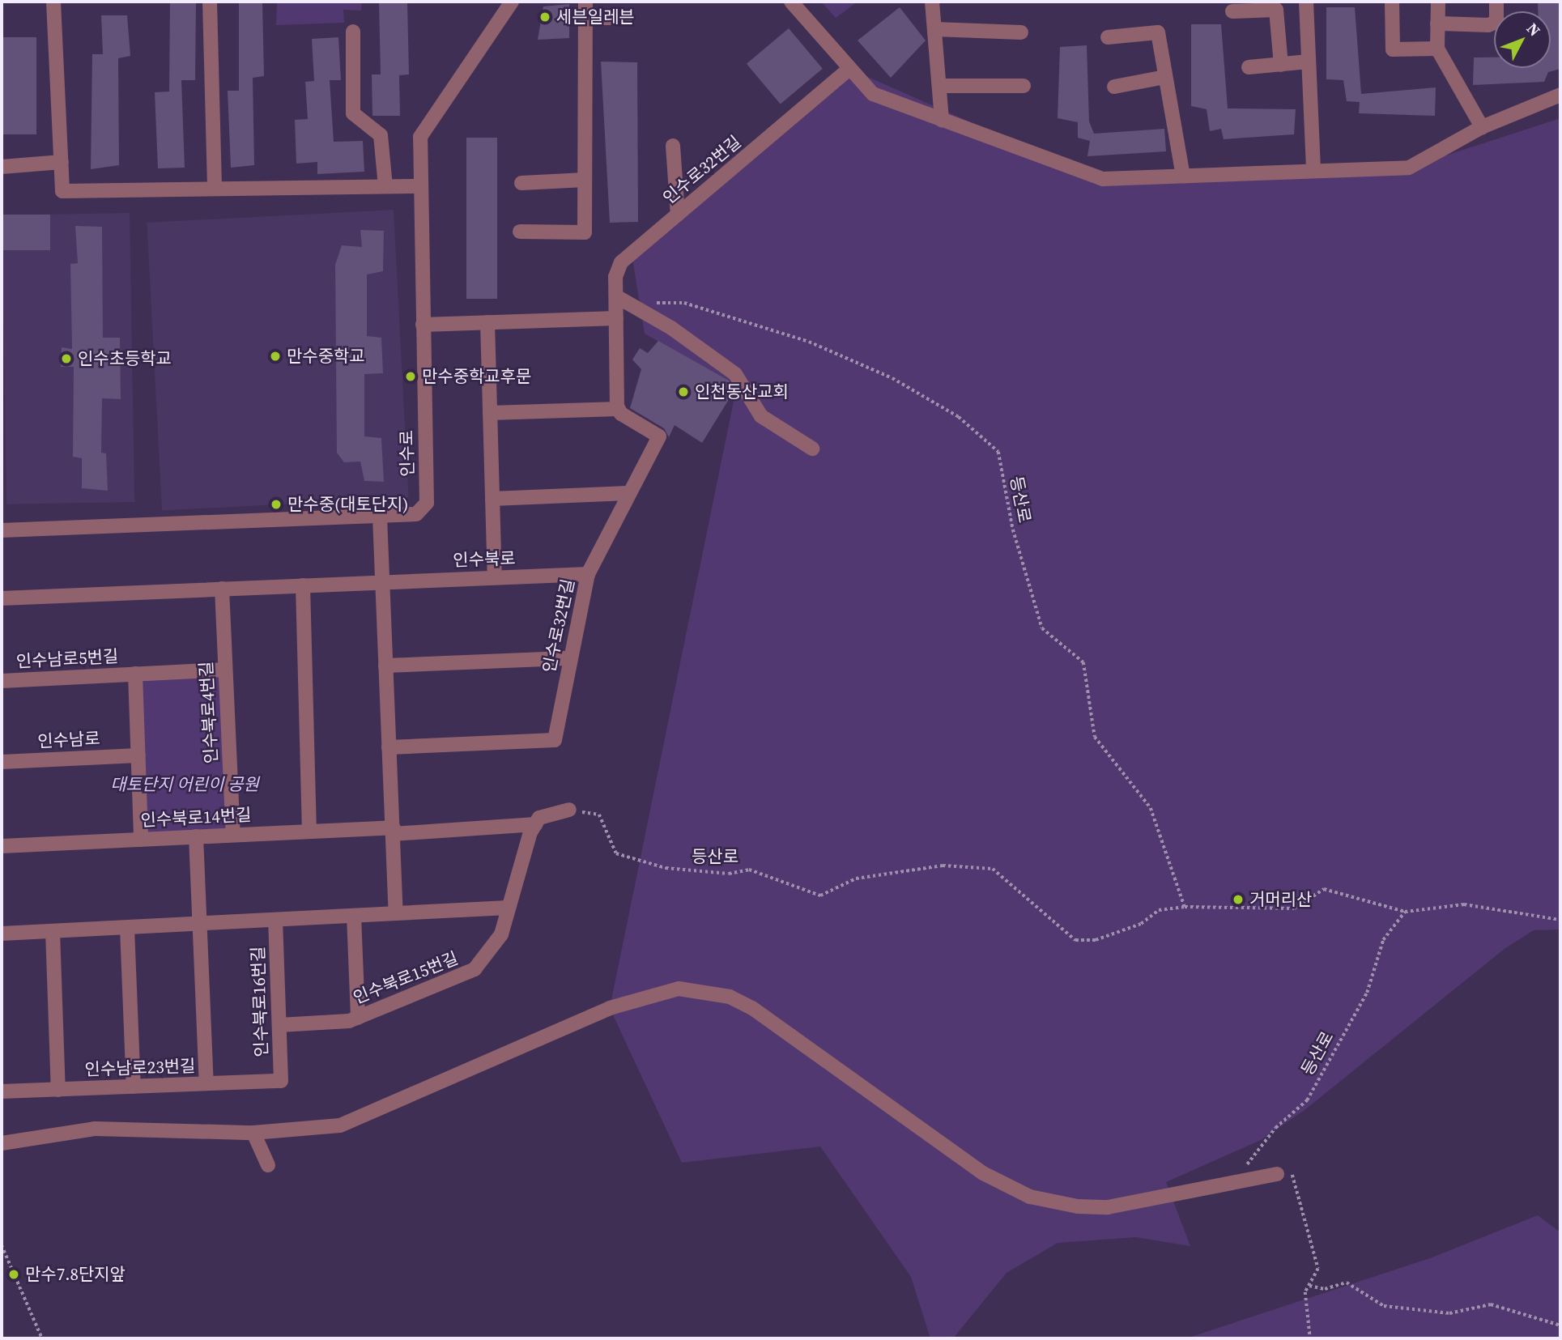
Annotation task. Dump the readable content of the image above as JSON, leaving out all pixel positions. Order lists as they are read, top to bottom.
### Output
{
  "streets": {
    "street": [
      "인수로32번길",
      "인수로",
      "인수북로",
      "인수남로5번길",
      "인수북로4번길",
      "인수남로",
      "인수북로14번길",
      "인수북로15번길",
      "인수북로16번길",
      "인수남로23번길"
    ],
    "path": ["등산로"]
  },
  "crossings": [
    ["인수로32번길", "인수북로"],
    ["인수남로5번길", "인수북로4번길"],
    ["인수남로5번길", "인수남로"],
    ["인수남로5번길", "인수북로14번길"],
    ["인수북로4번길", "인수북로14번길"],
    ["인수북로15번길", "인수북로16번길"],
    ["인수북로16번길", "인수남로23번길"]
  ],
  "parks": ["대토단지 어린이 공원"],
  "places": [
    "세븐일레븐",
    "만수중학교",
    "인수초등학교",
    "만수중학교후문",
    "인천동산교회",
    "만수중(대토단지)",
    "거머리산",
    "만수7.8단지앞"
  ],
  "north": "top right"
}
